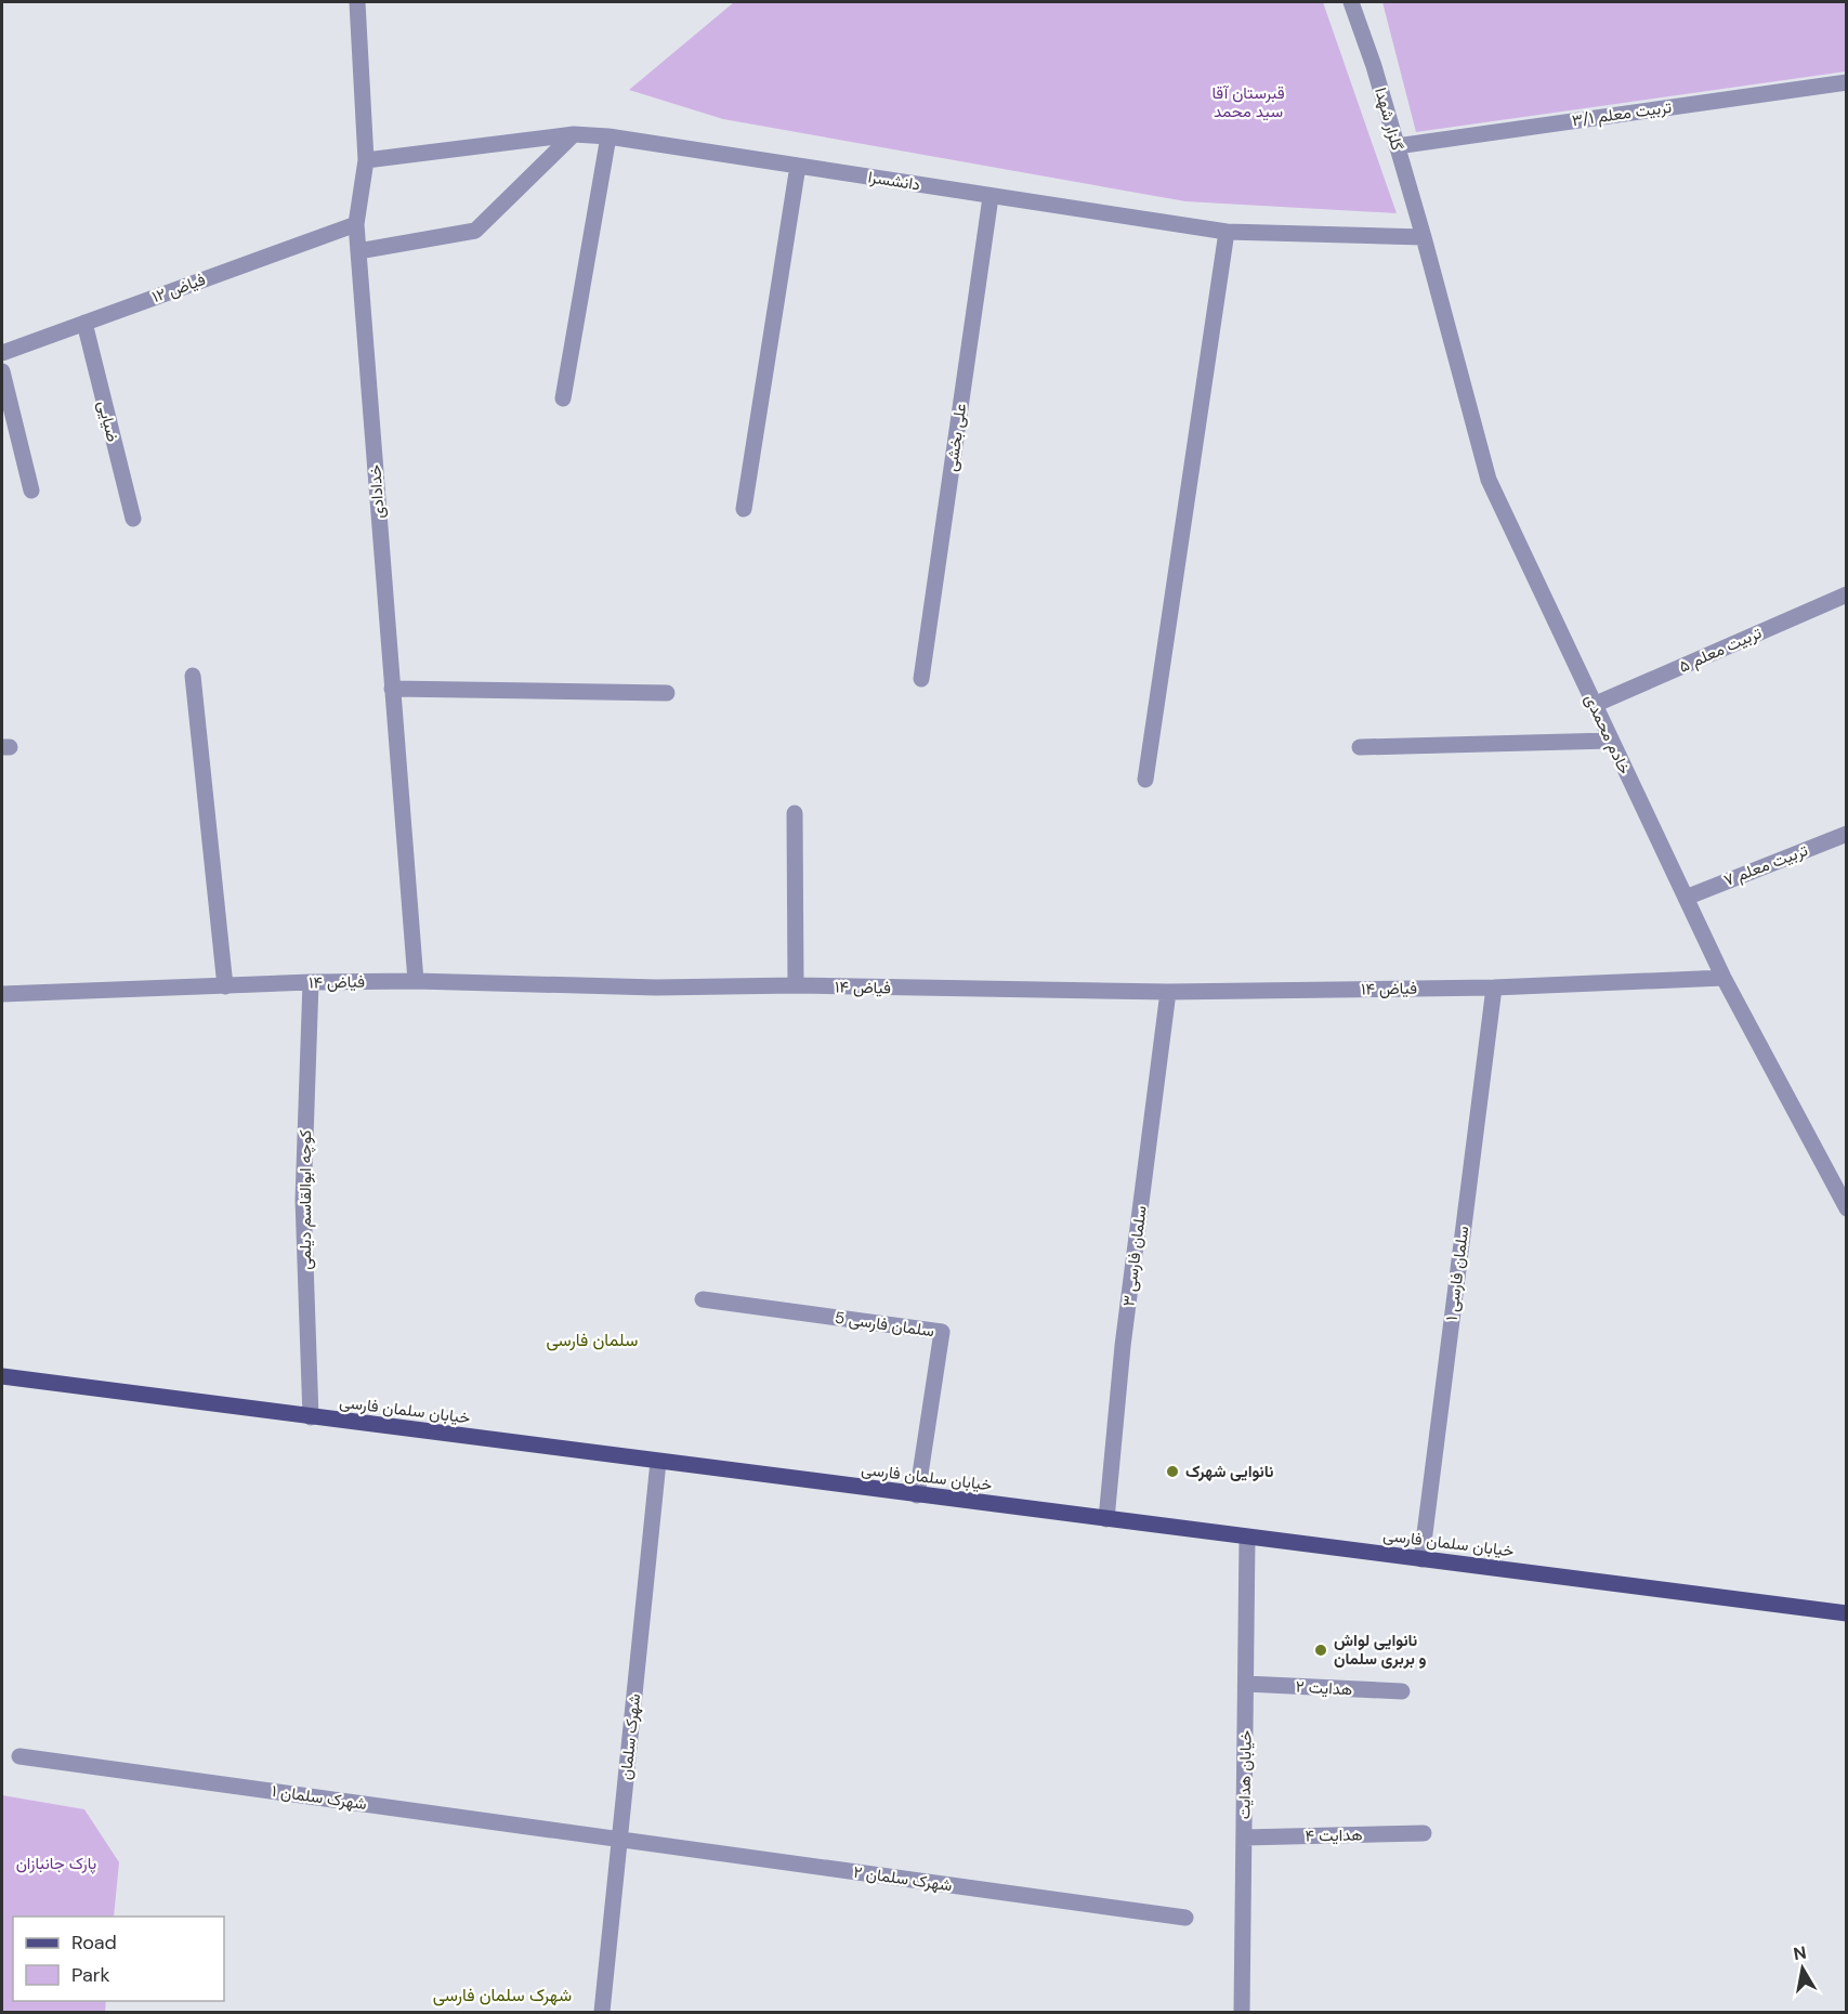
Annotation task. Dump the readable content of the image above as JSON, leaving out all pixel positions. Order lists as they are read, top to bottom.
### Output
{
  "streets": {
    "main road": ["خیابان سلمان فارسی"],
    "street": [
      "تربیت معلم ۳/۱",
      "گلزار شهدا",
      "دانشسرا",
      "فیاض ۱۲",
      "ضیایی",
      "علی بخشی",
      "خدادادی",
      "تربیت معلم ۵",
      "خادم محمدی",
      "تربیت معلم ۷",
      "فیاض ۱۴",
      "کوچه ابوالقاسم دیلمی",
      "سلمان فارسی ۳",
      "سلمان فارسی ۱",
      "سلمان فارسی 5",
      "هدایت ۲",
      "شهرک سلمان",
      "خیابان هدایت",
      "شهرک سلمان ۱",
      "هدایت ۴",
      "شهرک سلمان ۲"
    ]
  },
  "crossings": [
    ["تربیت معلم ۳/۱", "گلزار شهدا"],
    ["گلزار شهدا", "دانشسرا"],
    ["گلزار شهدا", "خادم محمدی"],
    ["دانشسرا", "علی بخشی"],
    ["دانشسرا", "خدادادی"],
    ["دانشسرا", "خادم محمدی"],
    ["فیاض ۱۲", "ضیایی"],
    ["فیاض ۱۲", "خدادادی"],
    ["خدادادی", "فیاض ۱۴"],
    ["تربیت معلم ۵", "خادم محمدی"],
    ["خادم محمدی", "تربیت معلم ۷"],
    ["خادم محمدی", "فیاض ۱۴"],
    ["فیاض ۱۴", "کوچه ابوالقاسم دیلمی"],
    ["فیاض ۱۴", "سلمان فارسی ۳"],
    ["فیاض ۱۴", "سلمان فارسی ۱"],
    ["کوچه ابوالقاسم دیلمی", "خیابان سلمان فارسی"],
    ["سلمان فارسی ۳", "خیابان سلمان فارسی"],
    ["سلمان فارسی ۱", "خیابان سلمان فارسی"],
    ["سلمان فارسی 5", "خیابان سلمان فارسی"],
    ["خیابان سلمان فارسی", "شهرک سلمان"],
    ["خیابان سلمان فارسی", "خیابان هدایت"],
    ["هدایت ۲", "خیابان هدایت"],
    ["شهرک سلمان", "شهرک سلمان ۱"],
    ["شهرک سلمان", "شهرک سلمان ۲"],
    ["خیابان هدایت", "هدایت ۴"],
    ["شهرک سلمان ۱", "شهرک سلمان ۲"]
  ],
  "districts": ["سلمان فارسی", "شهرک سلمان فارسی"],
  "parks": ["قبرستان آقا سید محمد", "پارک جانبازان"],
  "places": ["نانوایی شهرک", "نانوایی لواش و بربری سلمان"],
  "legend": ["Road", "Park"],
  "north": "top"
}
